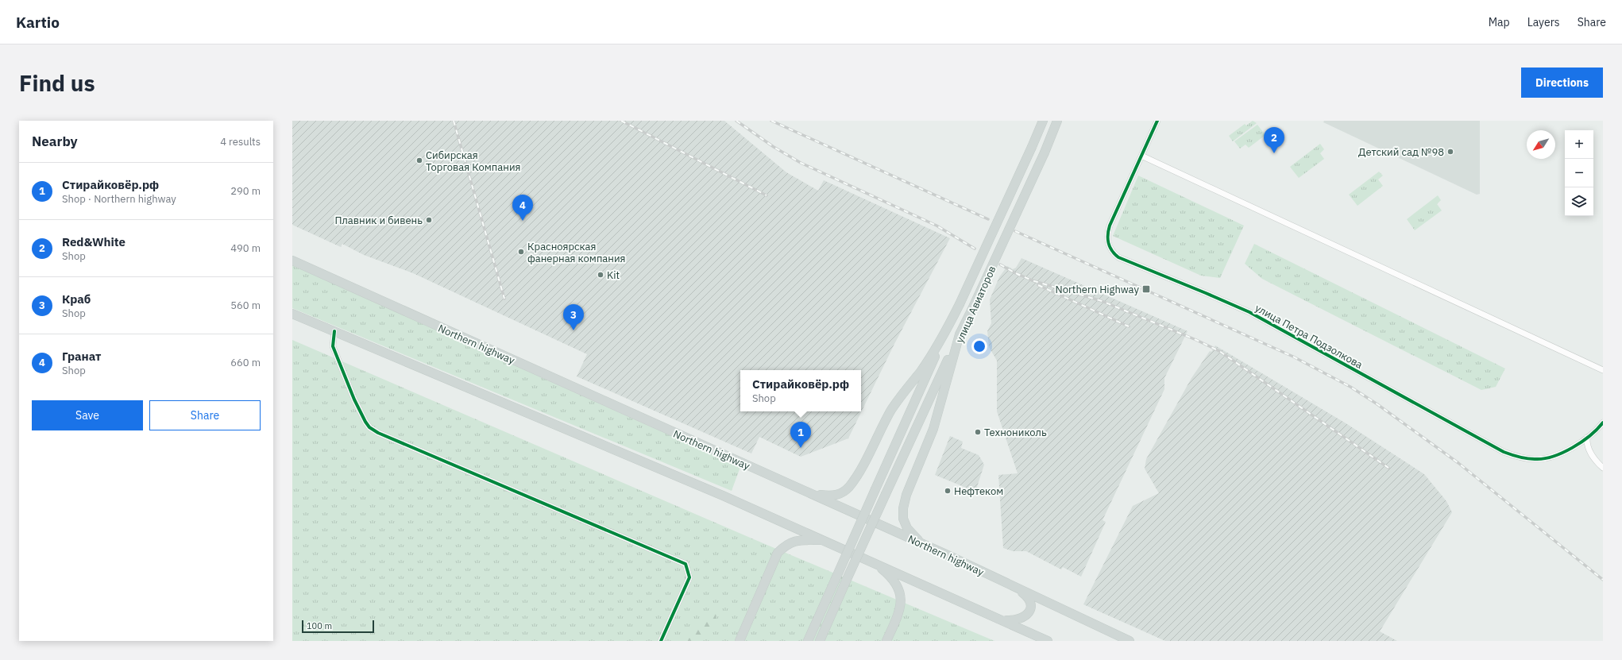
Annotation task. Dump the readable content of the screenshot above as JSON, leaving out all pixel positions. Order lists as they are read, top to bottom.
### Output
{
  "streets": {
    "main road": ["улица Авиаторов", "Northern highway"],
    "street": ["улица Петра Подзолкова"]
  },
  "crossings": [
    ["улица Авиаторов", "Northern highway"]
  ],
  "places": {
    "other": [
      "Детский сад №98",
      "Сибирская Торговая Компания",
      "Плавник и бивень",
      "Красноярская фанерная компания",
      "Kit",
      "Технониколь",
      "Нефтеком"
    ],
    "transit": ["Northern Highway"]
  },
  "scale_bar": "100 m",
  "north": "bottom left",
  "page": {
    "header": "Kartio",
    "nav": ["Map", "Layers", "Share"],
    "buttons": [
      "Directions",
      ["Save", "Share"]
    ],
    "title": "Find us",
    "heading": ["Nearby", "4 results"],
    "pins": [
      "2",
      "4",
      "3",
      "1"
    ],
    "map_buttons": ["+", "−"],
    "list": [
      {
        "mark": "1",
        "name": "Стирайковёр.рф",
        "note": "Shop · Northern highway",
        "value": "290 m"
      },
      {
        "mark": "2",
        "name": "Red&White",
        "note": "Shop",
        "value": "490 m"
      },
      {
        "mark": "3",
        "name": "Краб",
        "note": "Shop",
        "value": "560 m"
      },
      {
        "mark": "4",
        "name": "Гранат",
        "note": "Shop",
        "value": "660 m"
      }
    ],
    "popup": ["Стирайковёр.рф", "Shop"],
    "scale": "100 m"
  }
}
